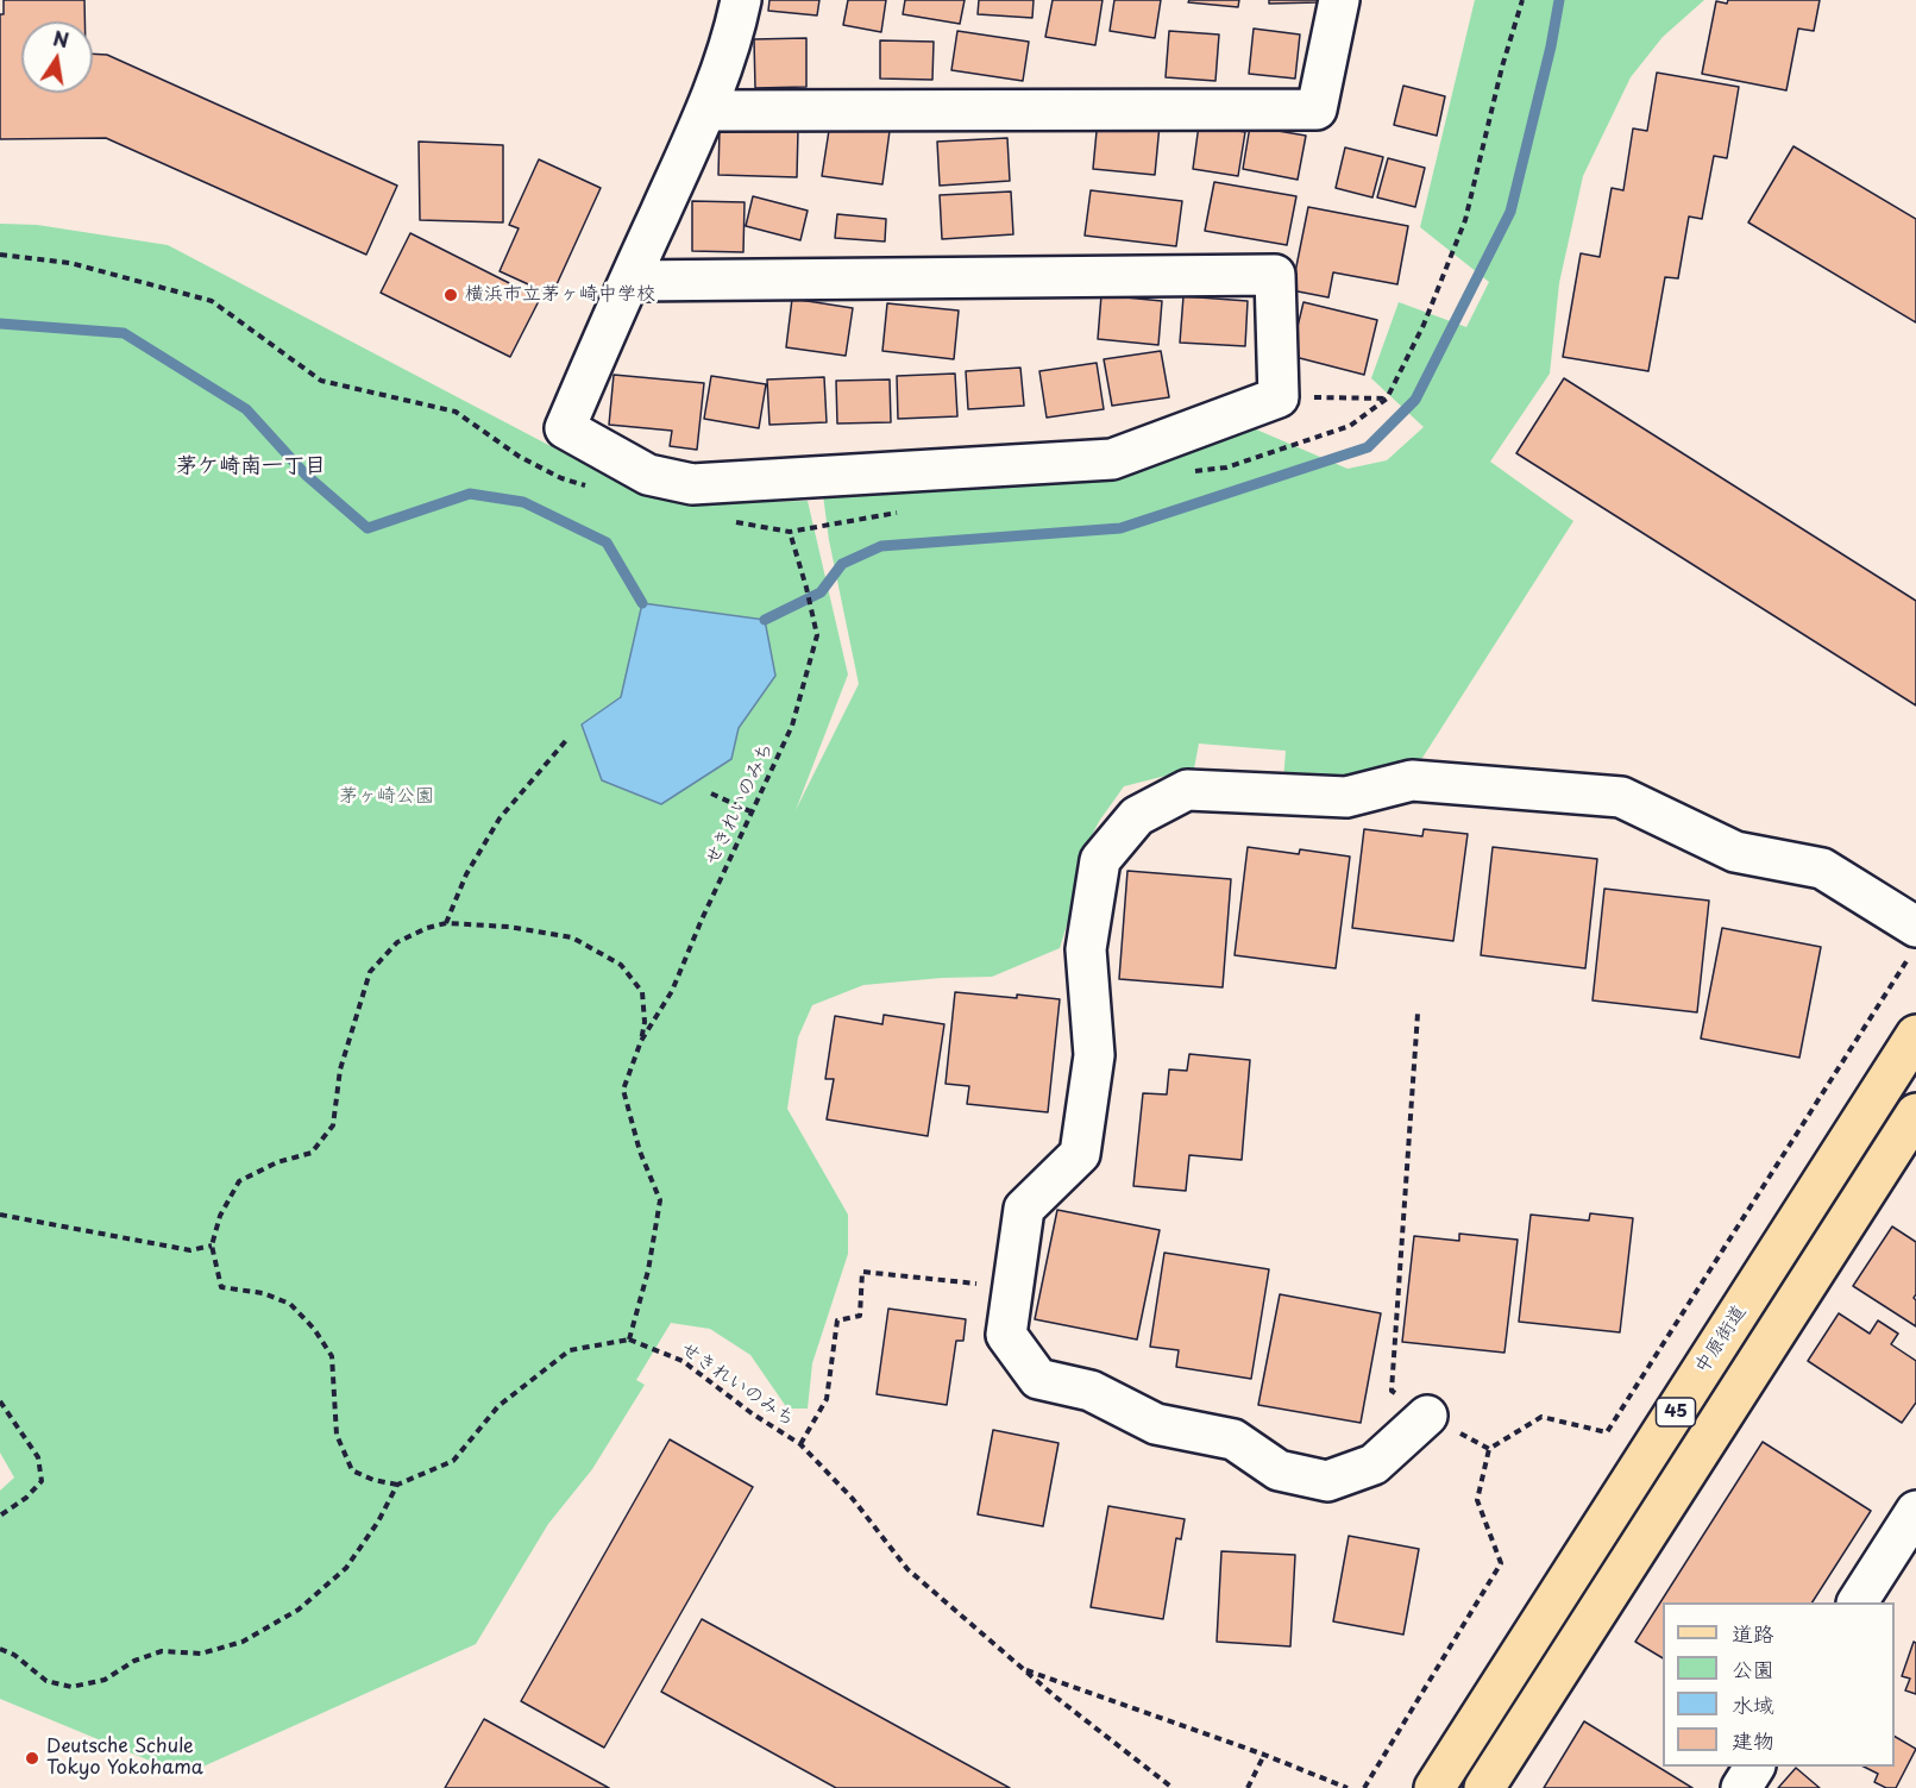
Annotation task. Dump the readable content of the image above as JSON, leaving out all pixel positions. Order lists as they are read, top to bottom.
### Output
{
  "streets": {
    "main road": ["中原街道", "45"],
    "path": ["せきれいのみち"]
  },
  "districts": ["茅ケ崎南一丁目"],
  "parks": ["茅ヶ崎公園"],
  "places": ["横浜市立茅ヶ崎中学校", "Deutsche Schule Tokyo Yokohama"],
  "legend": [
    "道路",
    "公園",
    "水域",
    "建物"
  ],
  "north": "top"
}
